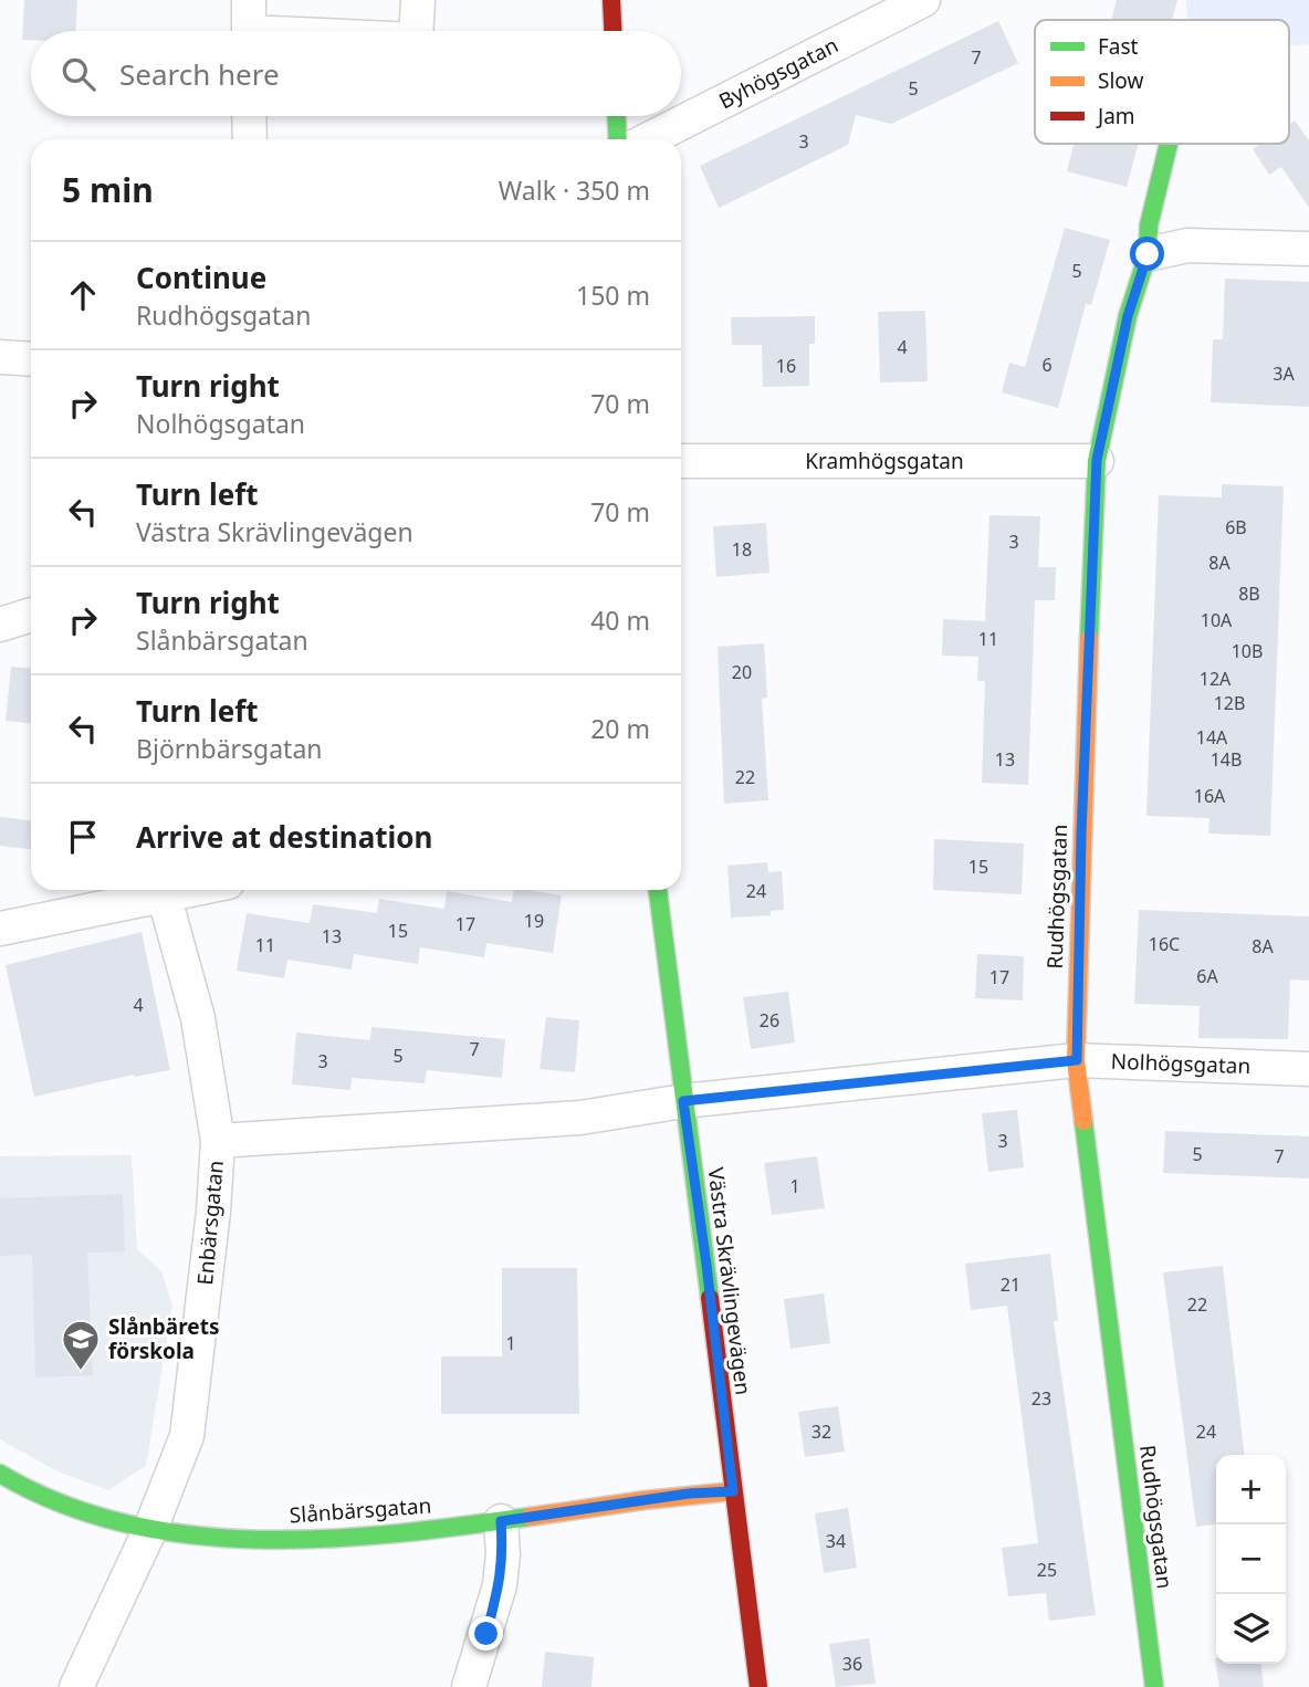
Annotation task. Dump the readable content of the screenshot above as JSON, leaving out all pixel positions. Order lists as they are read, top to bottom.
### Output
{
  "streets": {
    "street": [
      "Byhögsgatan",
      "Kramhögsgatan",
      "Rudhögsgatan",
      "Nolhögsgatan",
      "Enbärsgatan",
      "Västra Skrävlingevägen",
      "Slånbärsgatan"
    ]
  },
  "crossings": [
    ["Kramhögsgatan", "Rudhögsgatan"],
    ["Rudhögsgatan", "Nolhögsgatan"],
    ["Nolhögsgatan", "Enbärsgatan"],
    ["Nolhögsgatan", "Västra Skrävlingevägen"],
    ["Enbärsgatan", "Västra Skrävlingevägen"],
    ["Enbärsgatan", "Slånbärsgatan"],
    ["Västra Skrävlingevägen", "Slånbärsgatan"]
  ],
  "places": {
    "school or university": ["Slånbärets förskola"]
  },
  "house_numbers": [
    "7",
    "5",
    "3",
    "5",
    "4",
    "6",
    "16",
    "3A",
    "6B",
    "3",
    "18",
    "8A",
    "8B",
    "10A",
    "11",
    "10B",
    "20",
    "12A",
    "12B",
    "14A",
    "13",
    "14B",
    "22",
    "16A",
    "15",
    "24",
    "19",
    "17",
    "15",
    "13",
    "16C",
    "11",
    "8A",
    "6A",
    "17",
    "4",
    "26",
    "7",
    "5",
    "3",
    "3",
    "5",
    "7",
    "1",
    "21",
    "22",
    "1",
    "23",
    "32",
    "24",
    "34",
    "25",
    "36"
  ],
  "legend": ["Fast", "Slow", "Jam"],
  "page": {
    "search": "Search here",
    "heading": ["5 min", "Walk · 350 m"],
    "list": [
      ["Continue", "Rudhögsgatan", "150 m"],
      ["Turn right", "Nolhögsgatan", "70 m"],
      ["Turn left", "Västra Skrävlingevägen", "70 m"],
      ["Turn right", "Slånbärsgatan", "40 m"],
      ["Turn left", "Björnbärsgatan", "20 m"],
      "Arrive at destination"
    ],
    "map_buttons": ["+", "−"]
  }
}
